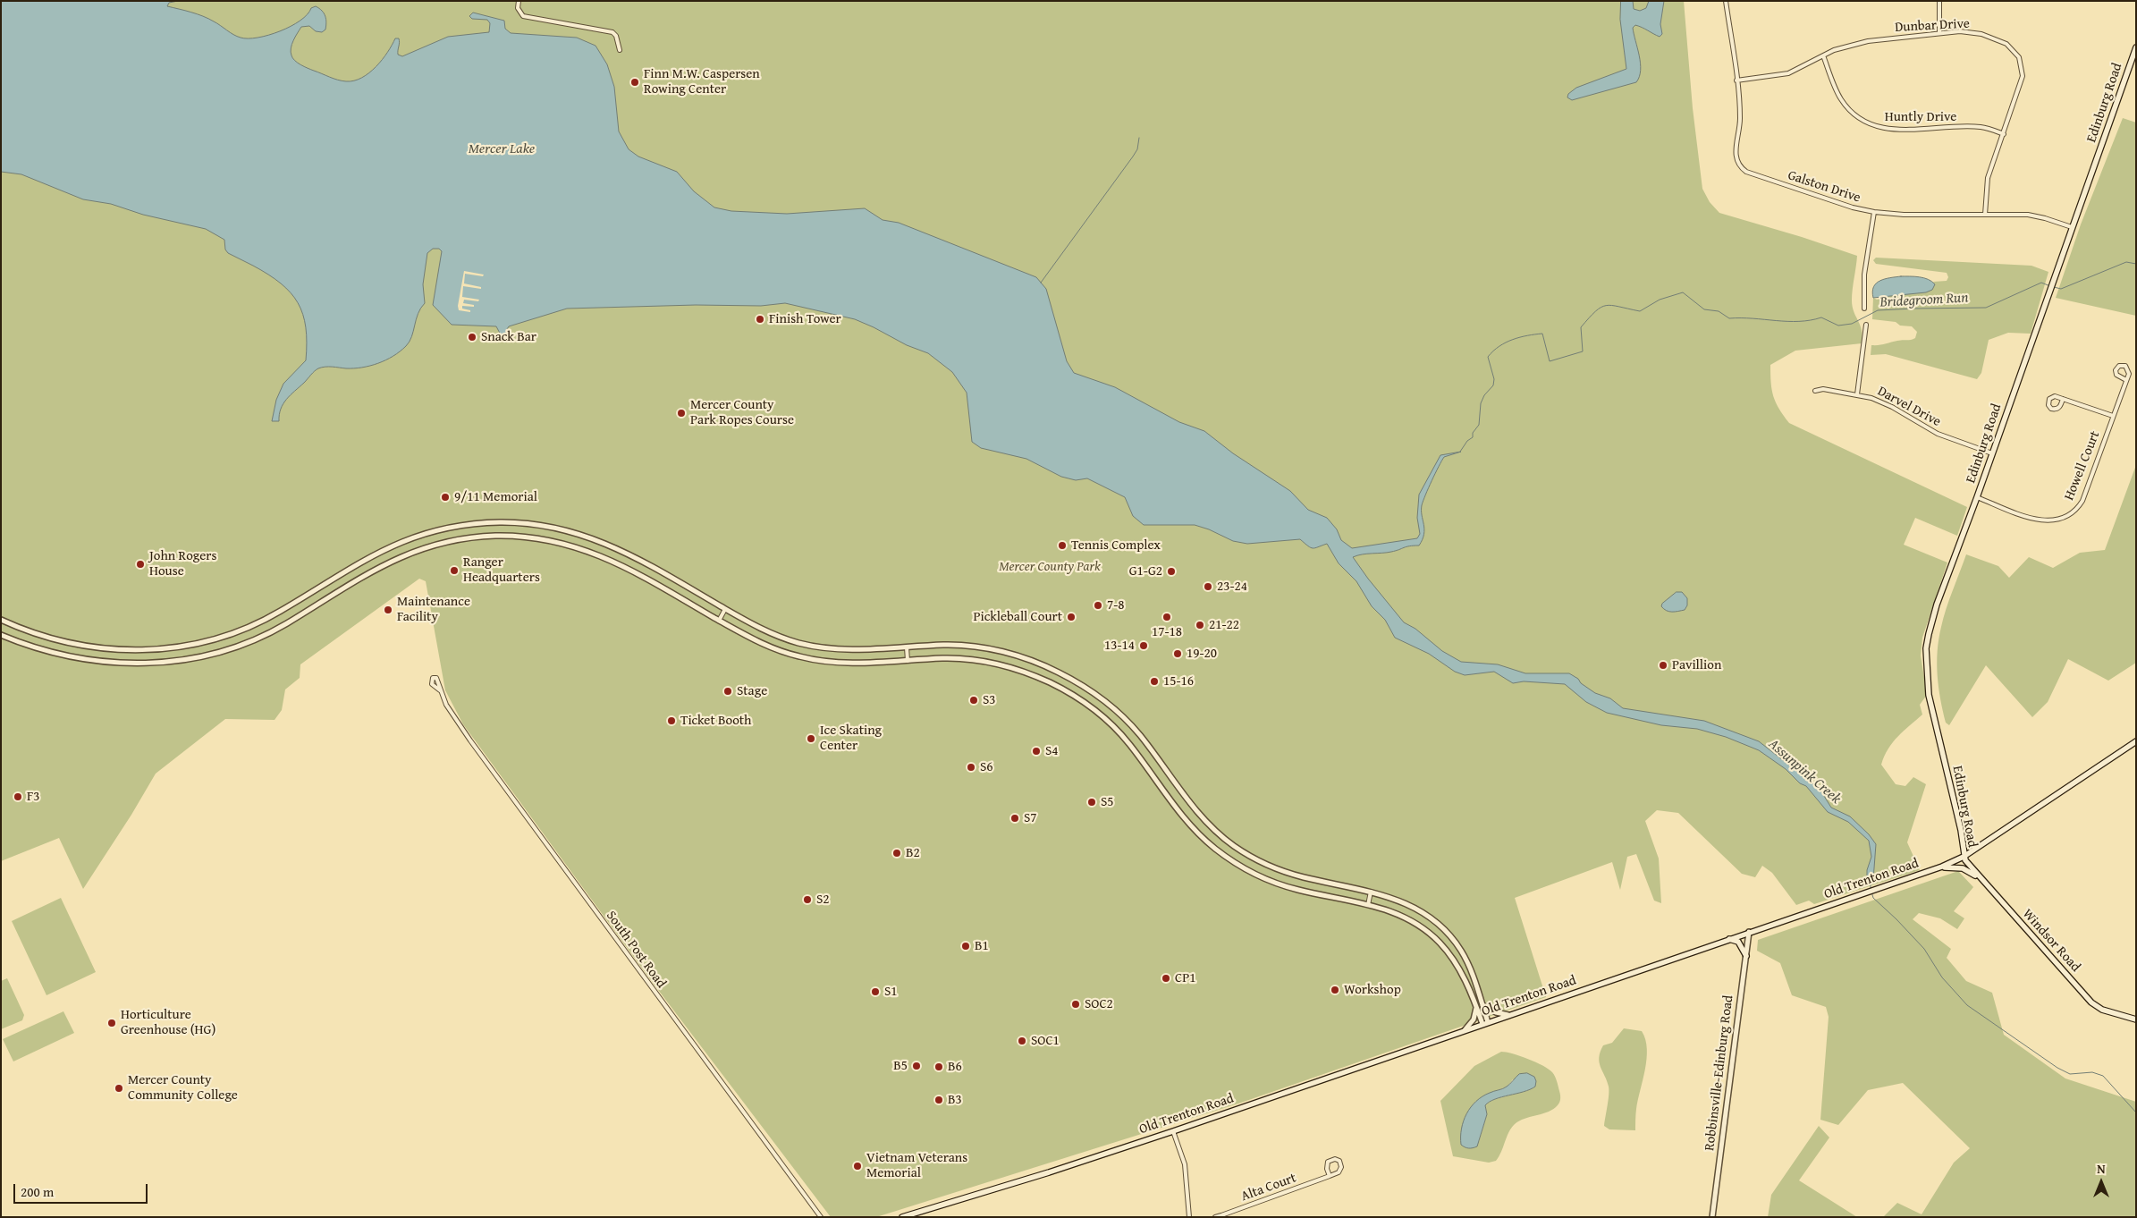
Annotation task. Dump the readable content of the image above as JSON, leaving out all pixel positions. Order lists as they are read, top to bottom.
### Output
{
  "streets": {
    "main road": ["Edinburg Road", "Old Trenton Road", "Windsor Road"],
    "street": [
      "Dunbar Drive",
      "Huntly Drive",
      "Galston Drive",
      "Darvel Drive",
      "Howell Court",
      "South Post Road",
      "Robbinsville-Edinburg Road",
      "Alta Court"
    ]
  },
  "crossings": [
    ["Dunbar Drive", "Huntly Drive"],
    ["Dunbar Drive", "Galston Drive"],
    ["Edinburg Road", "Galston Drive"],
    ["Edinburg Road", "Darvel Drive"],
    ["Edinburg Road", "Howell Court"],
    ["Edinburg Road", "Old Trenton Road"],
    ["Edinburg Road", "Windsor Road"],
    ["Old Trenton Road", "Windsor Road"],
    ["Old Trenton Road", "Robbinsville-Edinburg Road"]
  ],
  "water": ["Mercer Lake", "Bridegroom Run", "Assunpink Creek"],
  "parks": ["Mercer County Park"],
  "places": [
    "Finn M.W. Caspersen Rowing Center",
    "Finish Tower",
    "Snack Bar",
    "Mercer County Park Ropes Course",
    "9/11 Memorial",
    "Tennis Complex",
    "John Rogers House",
    "Ranger Headquarters",
    "G1-G2",
    "23-24",
    "7-8",
    "Maintenance Facility",
    "Pickleball Court",
    "17-18",
    "21-22",
    "13-14",
    "19-20",
    "Pavillion",
    "15-16",
    "Stage",
    "S3",
    "Ticket Booth",
    "Ice Skating Center",
    "S4",
    "S6",
    "F3",
    "S5",
    "S7",
    "B2",
    "S2",
    "B1",
    "CP1",
    "Workshop",
    "S1",
    "SOC2",
    "Horticulture Greenhouse (HG)",
    "SOC1",
    "B5",
    "B6",
    "Mercer County Community College",
    "B3",
    "Vietnam Veterans Memorial"
  ],
  "scale_bar": "200 m",
  "north": "top"
}
